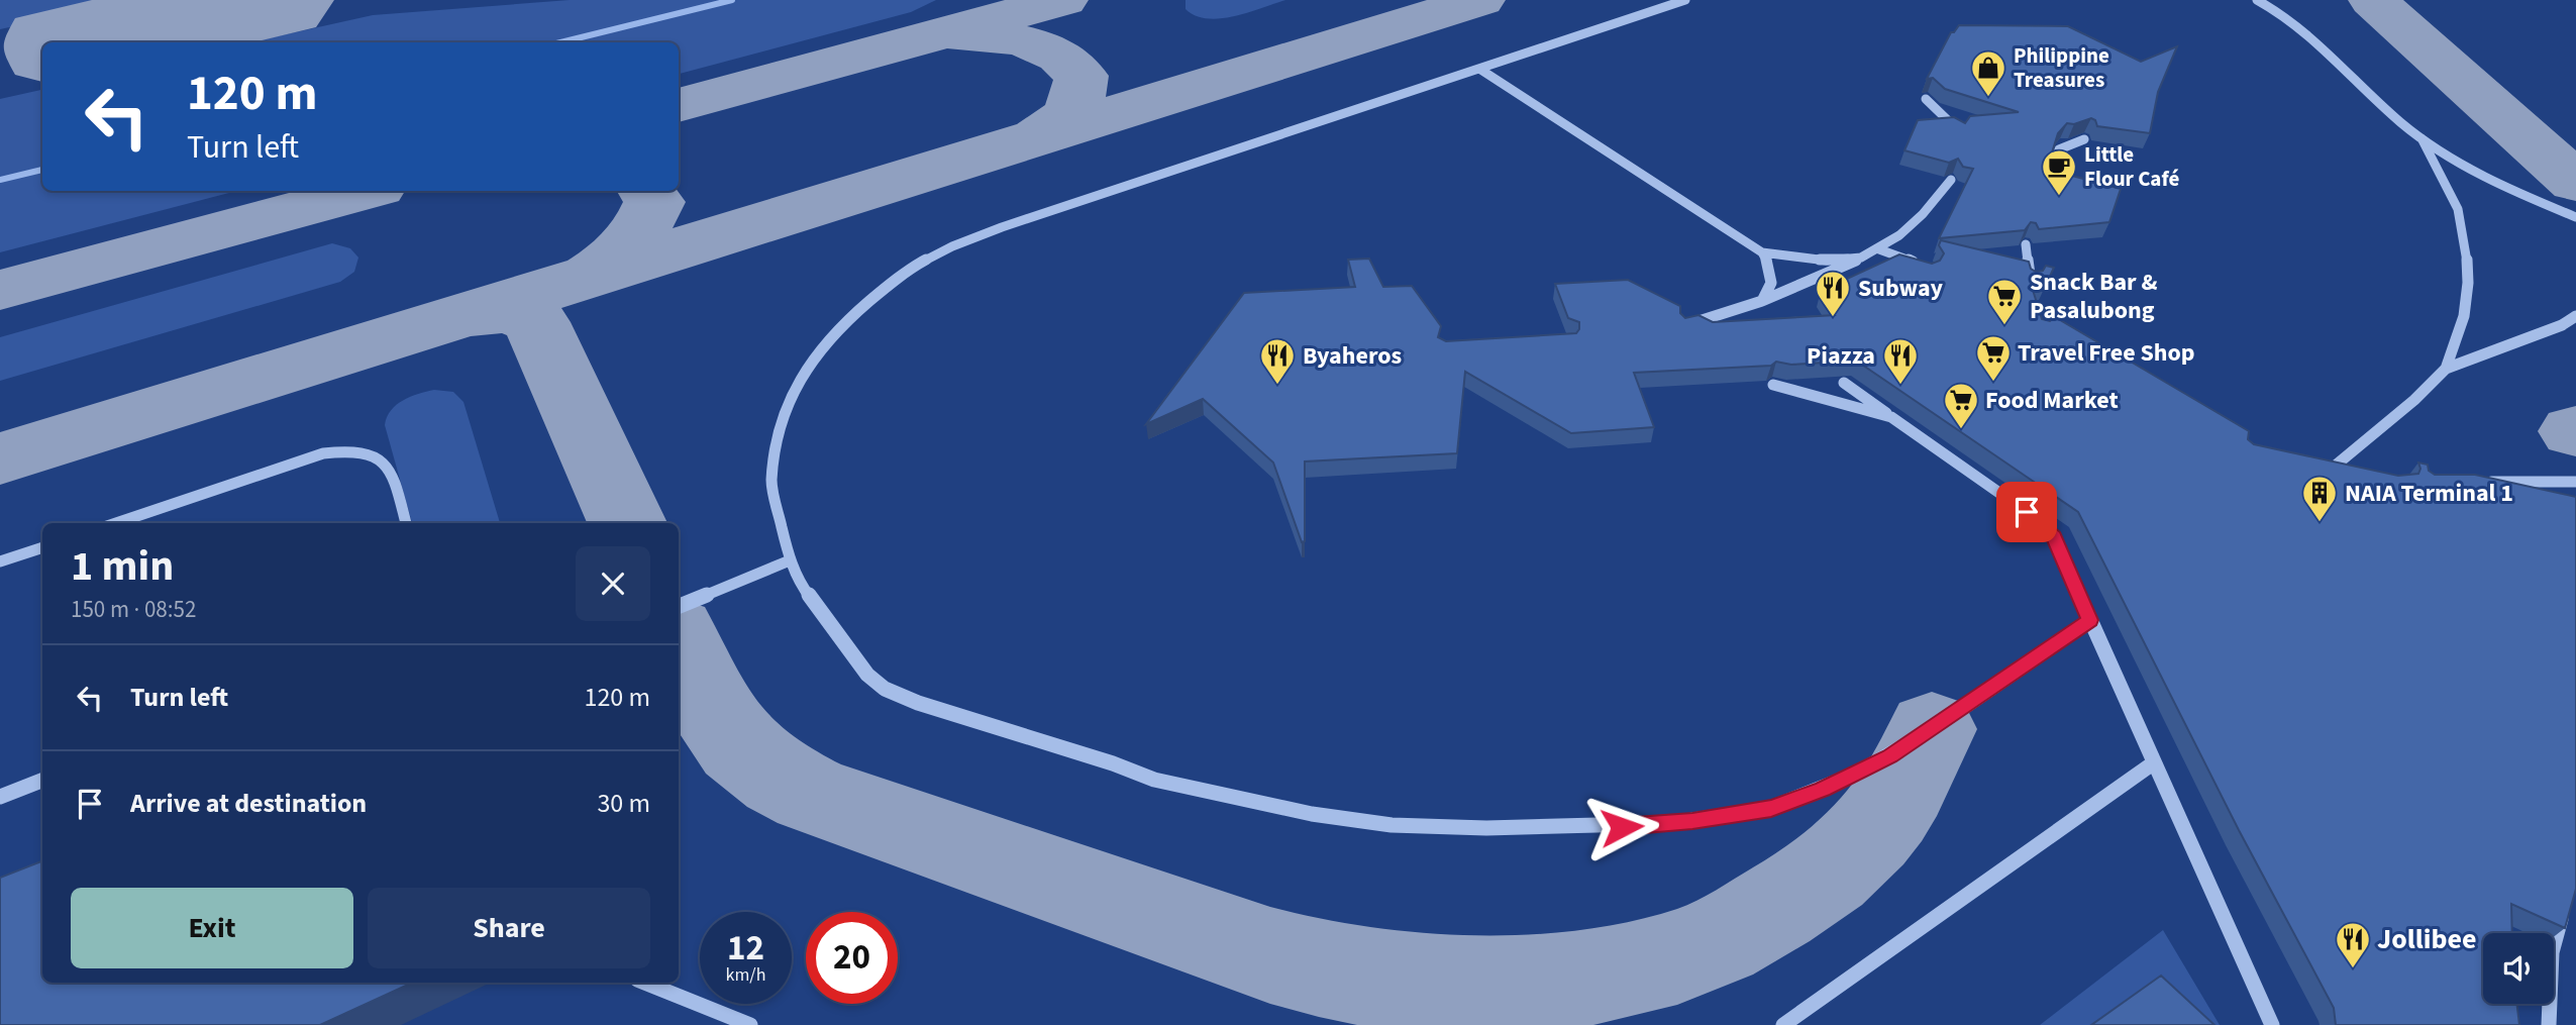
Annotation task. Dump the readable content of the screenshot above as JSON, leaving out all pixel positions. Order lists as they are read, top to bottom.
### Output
{
  "places": {
    "shop": ["Philippine Treasures"],
    "cafe": ["Little Flour Café"],
    "restaurant": [
      "Subway",
      "Byaheros",
      "Piazza",
      "Jollibee"
    ],
    "supermarket": ["Snack Bar & Pasalubong", "Travel Free Shop", "Food Market"],
    "building": ["NAIA Terminal 1"]
  },
  "page": {
    "turn": ["120 m", "Turn left"],
    "heading": ["1 min", "150 m · 08:52"],
    "list": [
      {
        "name": "Turn left",
        "value": "120 m"
      },
      {
        "name": "Arrive at destination",
        "value": "30 m"
      }
    ],
    "buttons": ["Exit", "Share"],
    "speed": "12 km/h",
    "limit": "20"
  }
}
